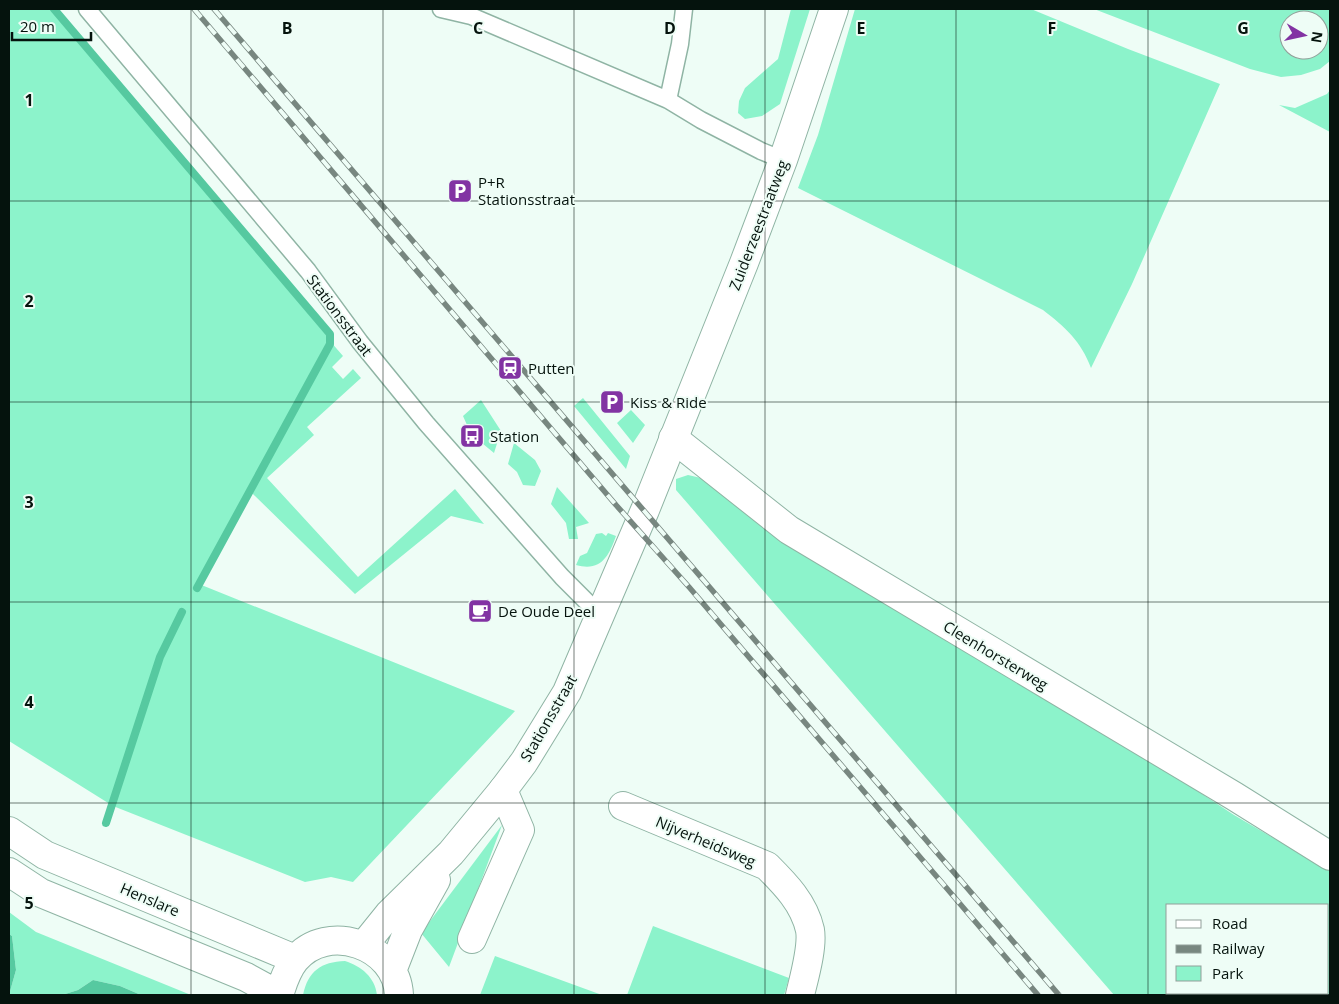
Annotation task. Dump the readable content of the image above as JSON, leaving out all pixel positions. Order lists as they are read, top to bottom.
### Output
{
  "streets": {
    "street": [
      "Zuiderzeestraatweg",
      "Stationsstraat",
      "Cleenhorsterweg",
      "Nijverheidsweg",
      "Henslare"
    ]
  },
  "crossings": [
    ["Zuiderzeestraatweg", "Stationsstraat"],
    ["Zuiderzeestraatweg", "Cleenhorsterweg"],
    ["Stationsstraat", "Cleenhorsterweg"]
  ],
  "places": {
    "parking": ["P+R Stationsstraat", "Kiss & Ride"],
    "station": ["Putten"],
    "bus stop": ["Station"],
    "cafe": ["De Oude Deel"]
  },
  "legend": ["Road", "Railway", "Park"],
  "scale_bar": "20 m",
  "north": "right",
  "grid": {
    "columns": [
      "B",
      "C",
      "D",
      "E",
      "F",
      "G"
    ],
    "rows": [
      "1",
      "2",
      "3",
      "4",
      "5"
    ]
  }
}
